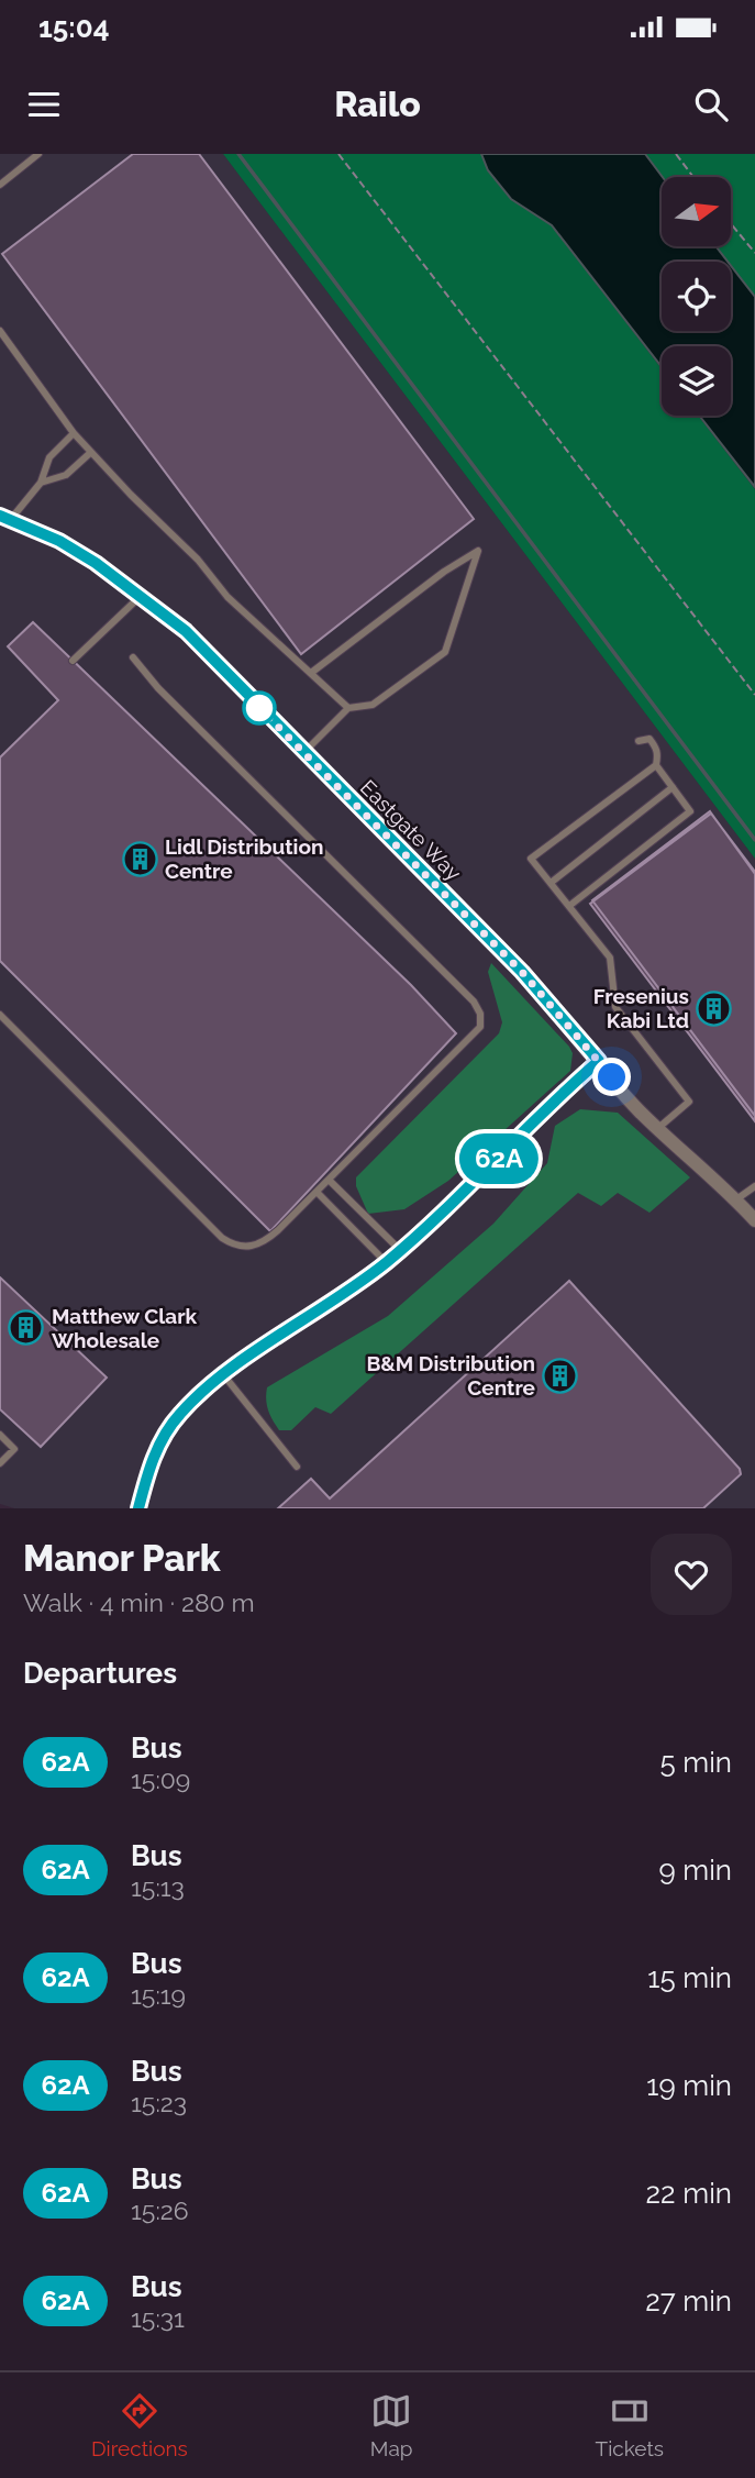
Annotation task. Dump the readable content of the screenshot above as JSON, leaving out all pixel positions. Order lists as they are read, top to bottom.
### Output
{
  "streets": {
    "street": ["Eastgate Way"]
  },
  "places": {
    "building": [
      "Lidl Distribution Centre",
      "Fresenius Kabi Ltd",
      "Matthew Clark Wholesale",
      "B&M Distribution Centre"
    ]
  },
  "lines": ["bus line 62A"],
  "north": "right",
  "page": {
    "status": "15:04",
    "header": "Railo",
    "on_map": "62A",
    "heading": [
      ["Manor Park", "Walk · 4 min · 280 m"],
      "Departures"
    ],
    "list": [
      {
        "mark": "62A",
        "name": "Bus",
        "note": "15:09",
        "value": "5 min"
      },
      {
        "mark": "62A",
        "name": "Bus",
        "note": "15:13",
        "value": "9 min"
      },
      {
        "mark": "62A",
        "name": "Bus",
        "note": "15:19",
        "value": "15 min"
      },
      {
        "mark": "62A",
        "name": "Bus",
        "note": "15:23",
        "value": "19 min"
      },
      {
        "mark": "62A",
        "name": "Bus",
        "note": "15:26",
        "value": "22 min"
      },
      {
        "mark": "62A",
        "name": "Bus",
        "note": "15:31",
        "value": "27 min"
      }
    ],
    "tabs": ["Directions", "Map", "Tickets"]
  }
}
